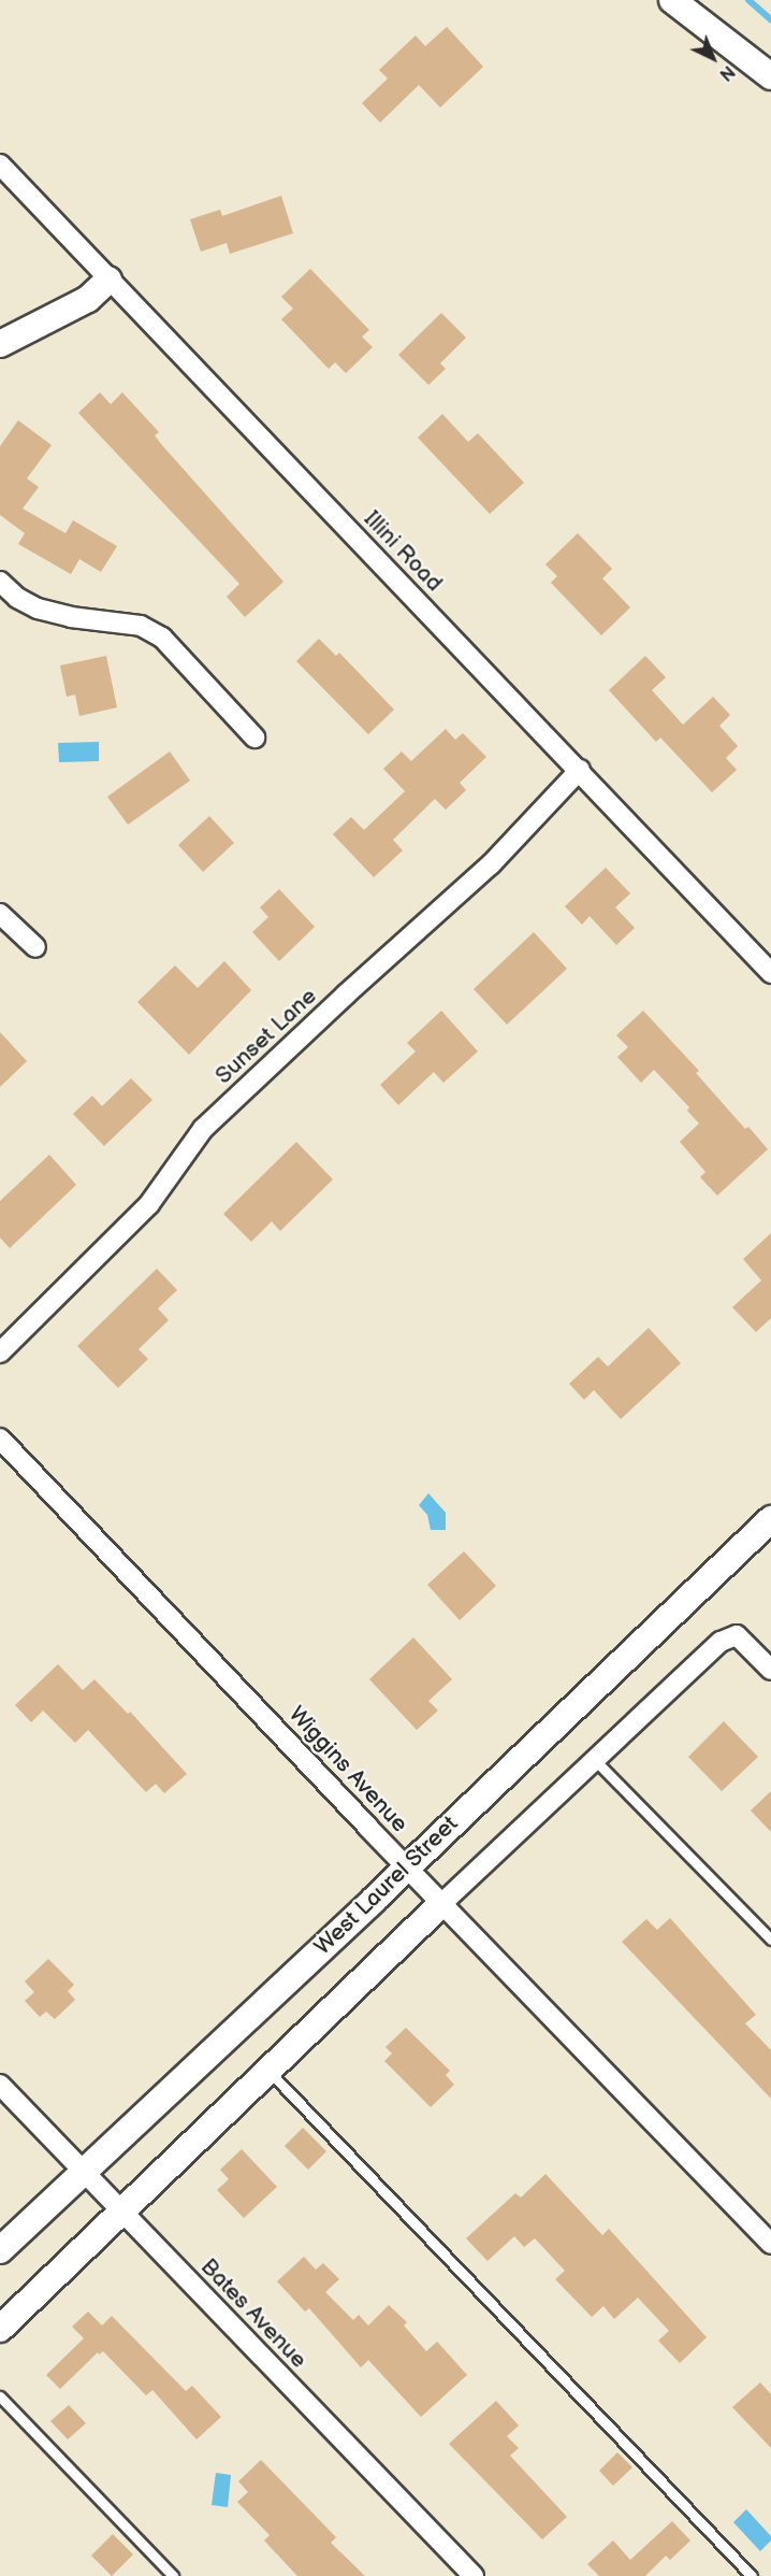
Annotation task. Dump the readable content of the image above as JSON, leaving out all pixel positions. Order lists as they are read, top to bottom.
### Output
{
  "streets": {
    "street": [
      "Illini Road",
      "Sunset Lane",
      "Wiggins Avenue",
      "West Laurel Street",
      "Bates Avenue"
    ]
  },
  "crossings": [
    ["Illini Road", "Sunset Lane"],
    ["Wiggins Avenue", "West Laurel Street"],
    ["West Laurel Street", "Bates Avenue"]
  ],
  "north": "bottom right"
}
